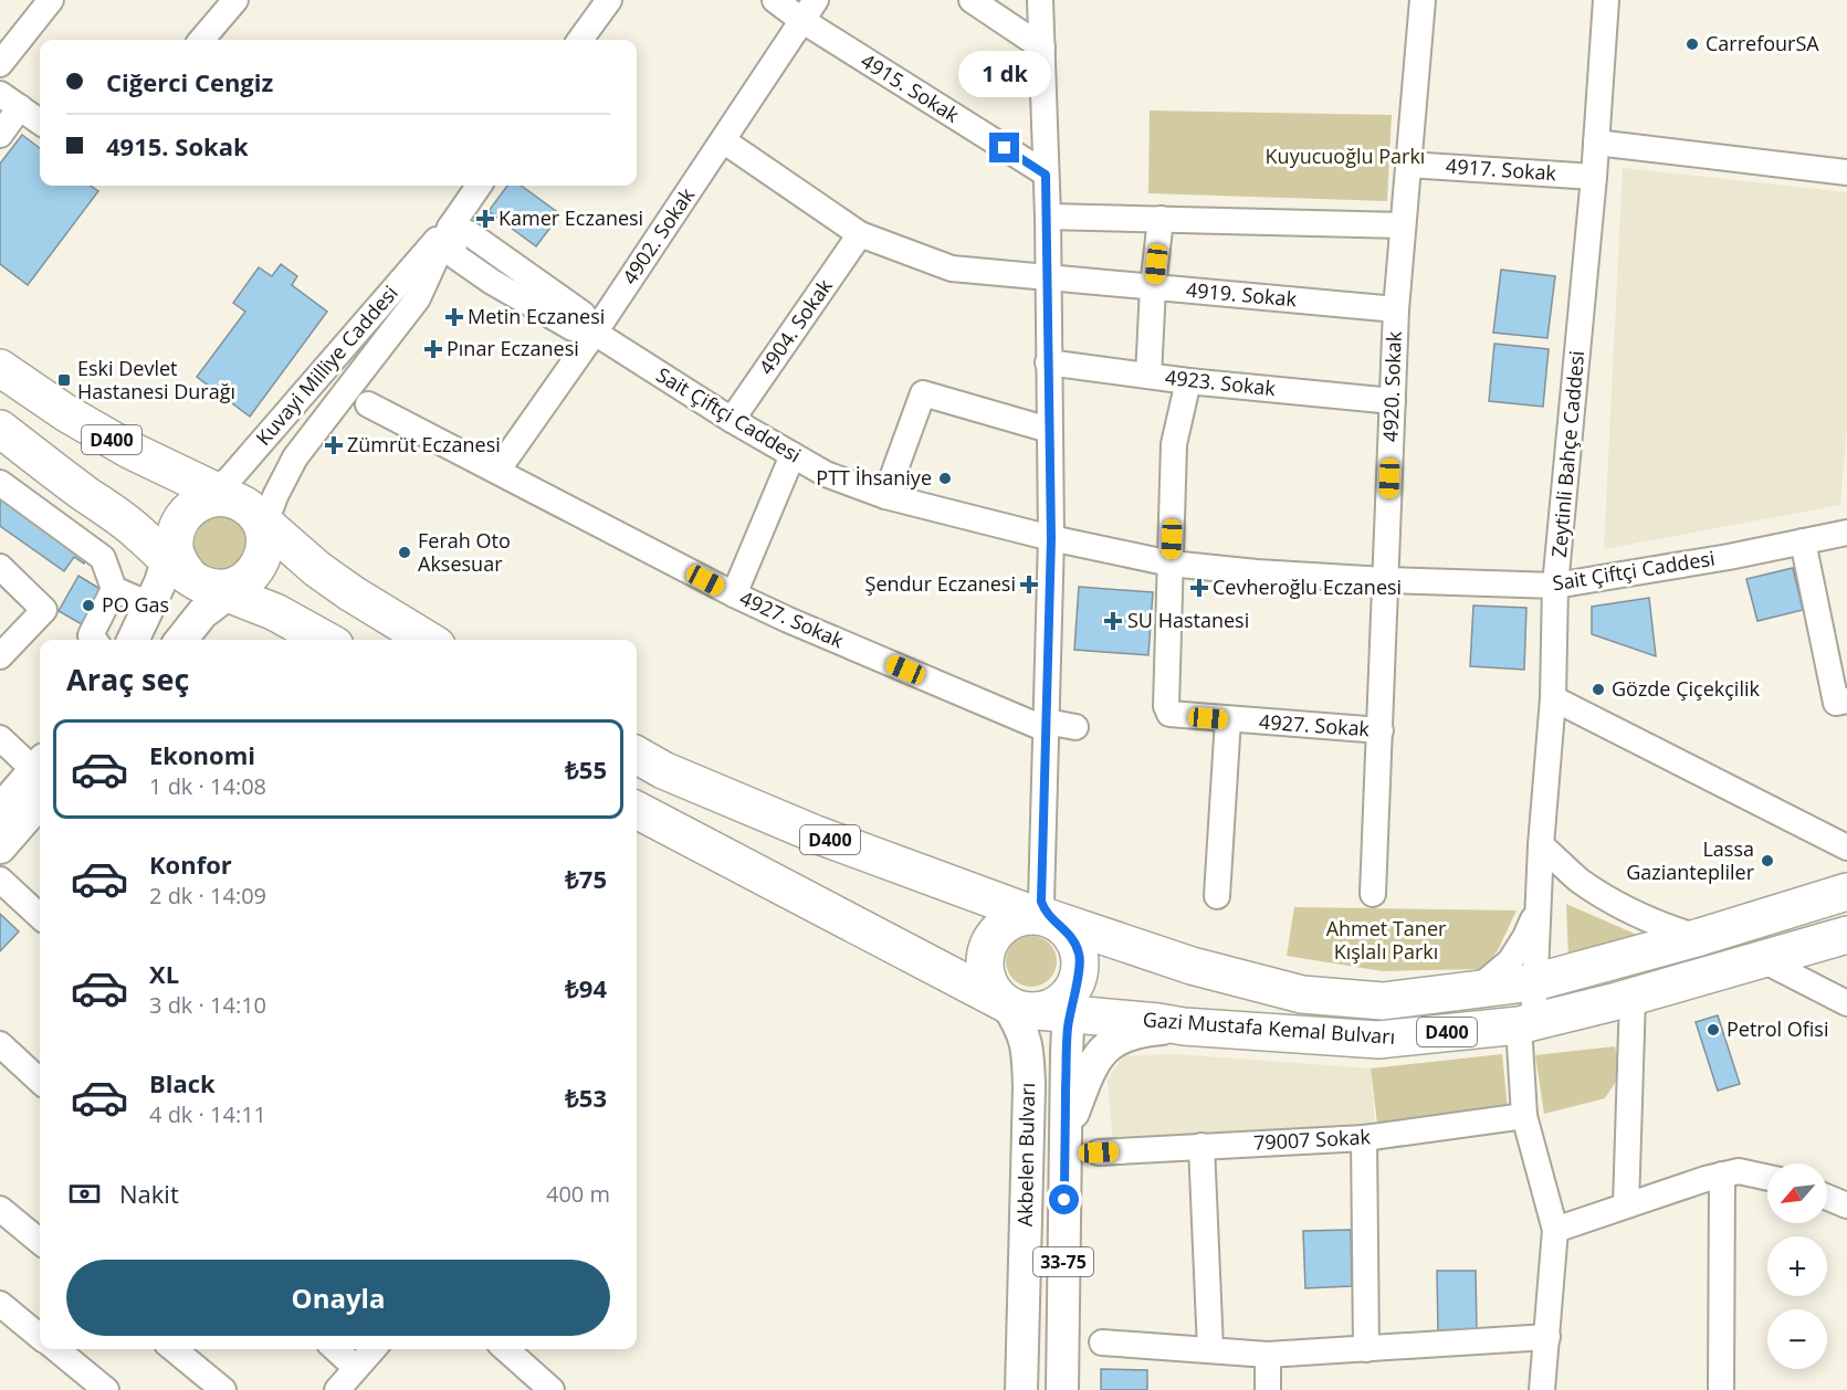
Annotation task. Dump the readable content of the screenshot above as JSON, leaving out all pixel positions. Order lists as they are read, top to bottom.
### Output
{
  "streets": {
    "highway": ["D400", "Gazi Mustafa Kemal Bulvarı"],
    "main road": ["Akbelen Bulvarı", "33-75"],
    "street": [
      "4915. Sokak",
      "4917. Sokak",
      "4902. Sokak",
      "4919. Sokak",
      "4904. Sokak",
      "Kuvayi Milliye Caddesi",
      "4923. Sokak",
      "4920. Sokak",
      "Sait Çiftçi Caddesi",
      "Zeytinli Bahçe Caddesi",
      "4927. Sokak",
      "79007 Sokak"
    ]
  },
  "crossings": [
    ["4915. Sokak", "4902. Sokak"],
    ["4917. Sokak", "4920. Sokak"],
    ["4917. Sokak", "Zeytinli Bahçe Caddesi"],
    ["4902. Sokak", "4919. Sokak"],
    ["4902. Sokak", "Sait Çiftçi Caddesi"],
    ["4902. Sokak", "4927. Sokak"],
    ["4919. Sokak", "4904. Sokak"],
    ["4919. Sokak", "4920. Sokak"],
    ["4904. Sokak", "Sait Çiftçi Caddesi"],
    ["Kuvayi Milliye Caddesi", "Sait Çiftçi Caddesi"],
    ["Kuvayi Milliye Caddesi", "D400"],
    ["4923. Sokak", "4920. Sokak"],
    ["4920. Sokak", "Sait Çiftçi Caddesi"],
    ["4920. Sokak", "4927. Sokak"],
    ["Sait Çiftçi Caddesi", "Zeytinli Bahçe Caddesi"],
    ["Sait Çiftçi Caddesi", "4927. Sokak"],
    ["Gazi Mustafa Kemal Bulvarı", "Akbelen Bulvarı"]
  ],
  "parks": ["Kuyucuoğlu Parkı", "Ahmet Taner Kışlalı Parkı"],
  "places": {
    "other": [
      "CarrefourSA",
      "PTT İhsaniye",
      "Ferah Oto Aksesuar",
      "PO Gas",
      "Gözde Çiçekçilik",
      "Lassa Gaziantepliler",
      "Petrol Ofisi"
    ],
    "health": [
      "Kamer Eczanesi",
      "Metin Eczanesi",
      "Pınar Eczanesi",
      "Zümrüt Eczanesi",
      "Şendur Eczanesi",
      "Cevheroğlu Eczanesi",
      "SU Hastanesi"
    ],
    "transit": ["Eski Devlet Hastanesi Durağı"]
  },
  "north": "bottom left",
  "page": {
    "banner": ["Ciğerci Cengiz", "4915. Sokak"],
    "bubble": "1 dk",
    "heading": "Araç seç",
    "list": [
      {
        "name": "Ekonomi",
        "note": "1 dk · 14:08",
        "value": "₺55"
      },
      {
        "name": "Konfor",
        "note": "2 dk · 14:09",
        "value": "₺75"
      },
      {
        "name": "XL",
        "note": "3 dk · 14:10",
        "value": "₺94"
      },
      {
        "name": "Black",
        "note": "4 dk · 14:11",
        "value": "₺53"
      }
    ],
    "pay": ["Nakit", "400 m"],
    "map_buttons": ["+", "−"],
    "buttons": "Onayla"
  }
}
